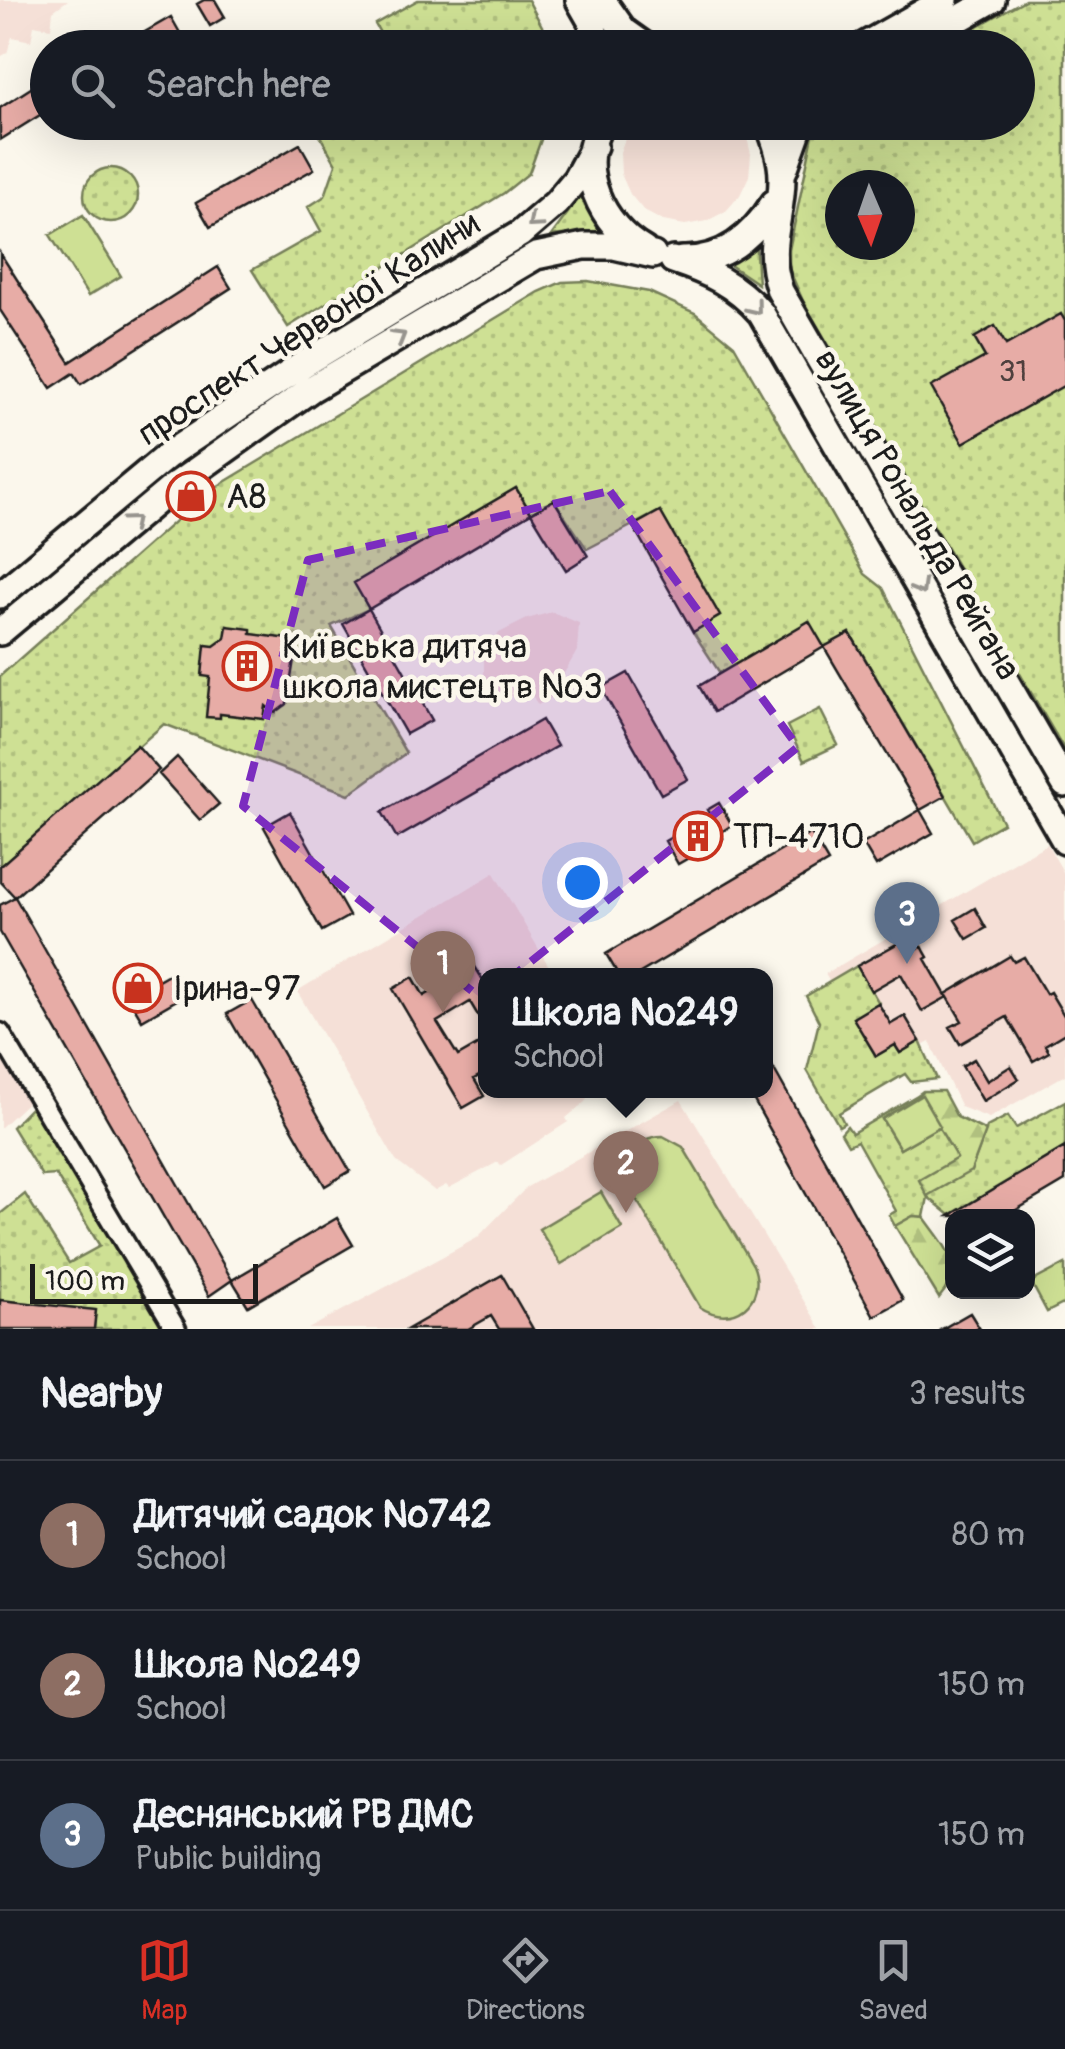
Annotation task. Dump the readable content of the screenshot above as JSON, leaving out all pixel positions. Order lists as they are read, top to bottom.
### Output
{
  "streets": {
    "main road": ["проспект Червоної Калини", "вулиця Рональда Рейгана"]
  },
  "crossings": [
    ["проспект Червоної Калини", "вулиця Рональда Рейгана"]
  ],
  "places": {
    "shop": ["А8", "Ірина-97"],
    "building": ["Київська дитяча школа мистецтв №3", "ТП-4710"]
  },
  "house_numbers": ["31"],
  "scale_bar": "100 m",
  "north": "bottom",
  "page": {
    "search": "Search here",
    "pins": ["3", "1", "2"],
    "popup": ["Школа №249", "School"],
    "scale": "100 m",
    "heading": ["Nearby", "3 results"],
    "list": [
      {
        "mark": "1",
        "name": "Дитячий садок №742",
        "note": "School",
        "value": "80 m"
      },
      {
        "mark": "2",
        "name": "Школа №249",
        "note": "School",
        "value": "150 m"
      },
      {
        "mark": "3",
        "name": "Деснянський РВ ДМС",
        "note": "Public building",
        "value": "150 m"
      }
    ],
    "nav": ["Map", "Directions", "Saved"]
  }
}
